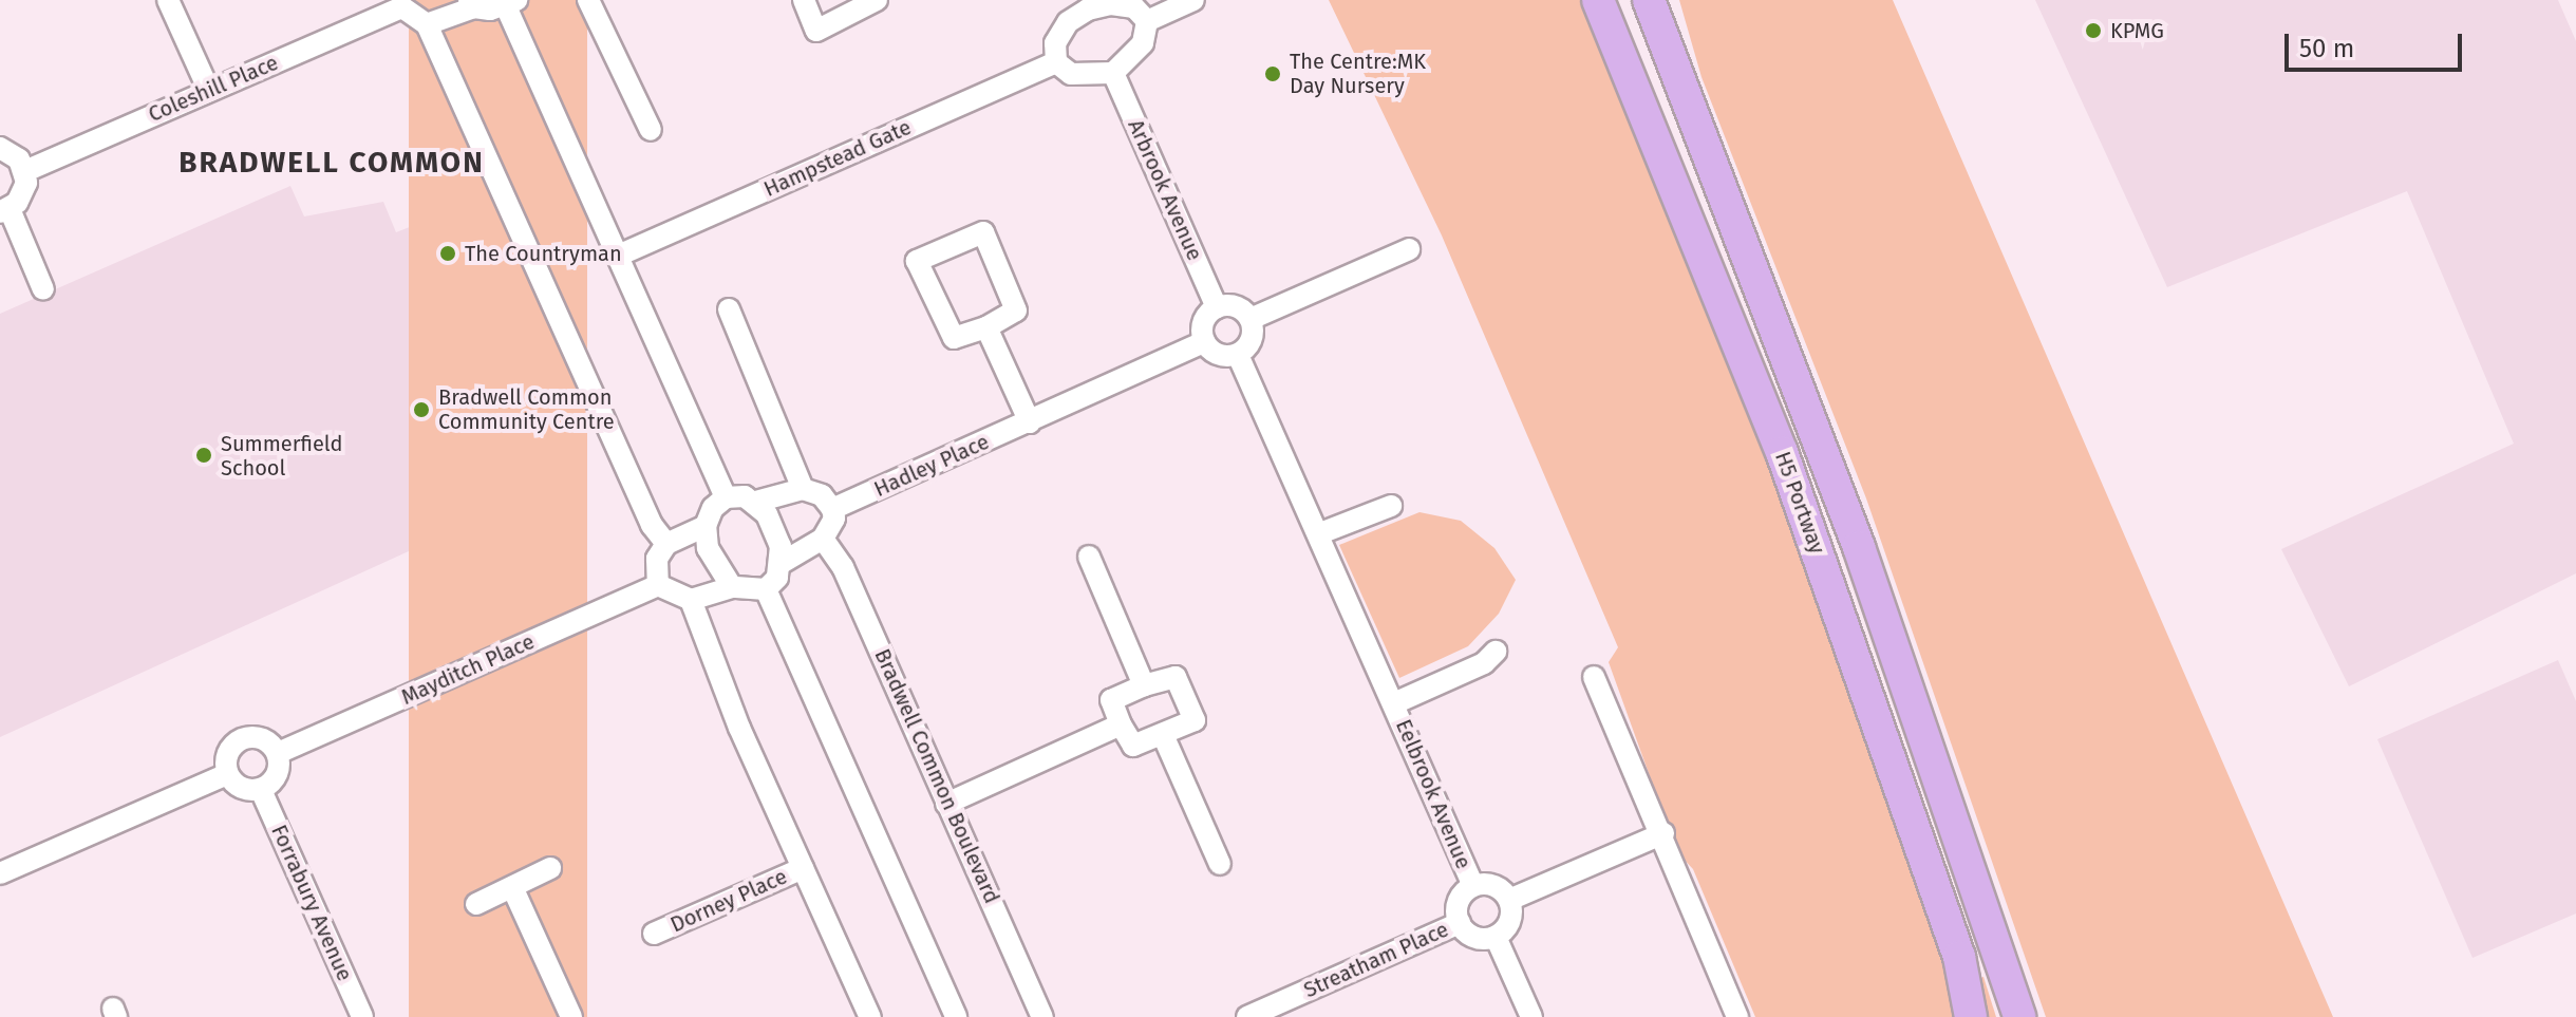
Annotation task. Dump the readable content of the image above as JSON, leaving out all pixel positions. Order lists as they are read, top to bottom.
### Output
{
  "streets": {
    "main road": ["H5 Portway"],
    "street": [
      "Coleshill Place",
      "Hampstead Gate",
      "Arbrook Avenue",
      "Hadley Place",
      "Mayditch Place",
      "Bradwell Common Boulevard",
      "Eelbrook Avenue",
      "Dorney Place",
      "Forrabury Avenue",
      "Streatham Place"
    ]
  },
  "crossings": [
    ["Hampstead Gate", "Arbrook Avenue"],
    ["Arbrook Avenue", "Hadley Place"],
    ["Arbrook Avenue", "Eelbrook Avenue"],
    ["Hadley Place", "Eelbrook Avenue"],
    ["Mayditch Place", "Forrabury Avenue"],
    ["Eelbrook Avenue", "Streatham Place"]
  ],
  "districts": ["BRADWELL COMMON"],
  "places": [
    "KPMG",
    "The Centre:MK Day Nursery",
    "The Countryman",
    "Bradwell Common Community Centre",
    "Summerfield School"
  ],
  "scale_bar": "50 m"
}
